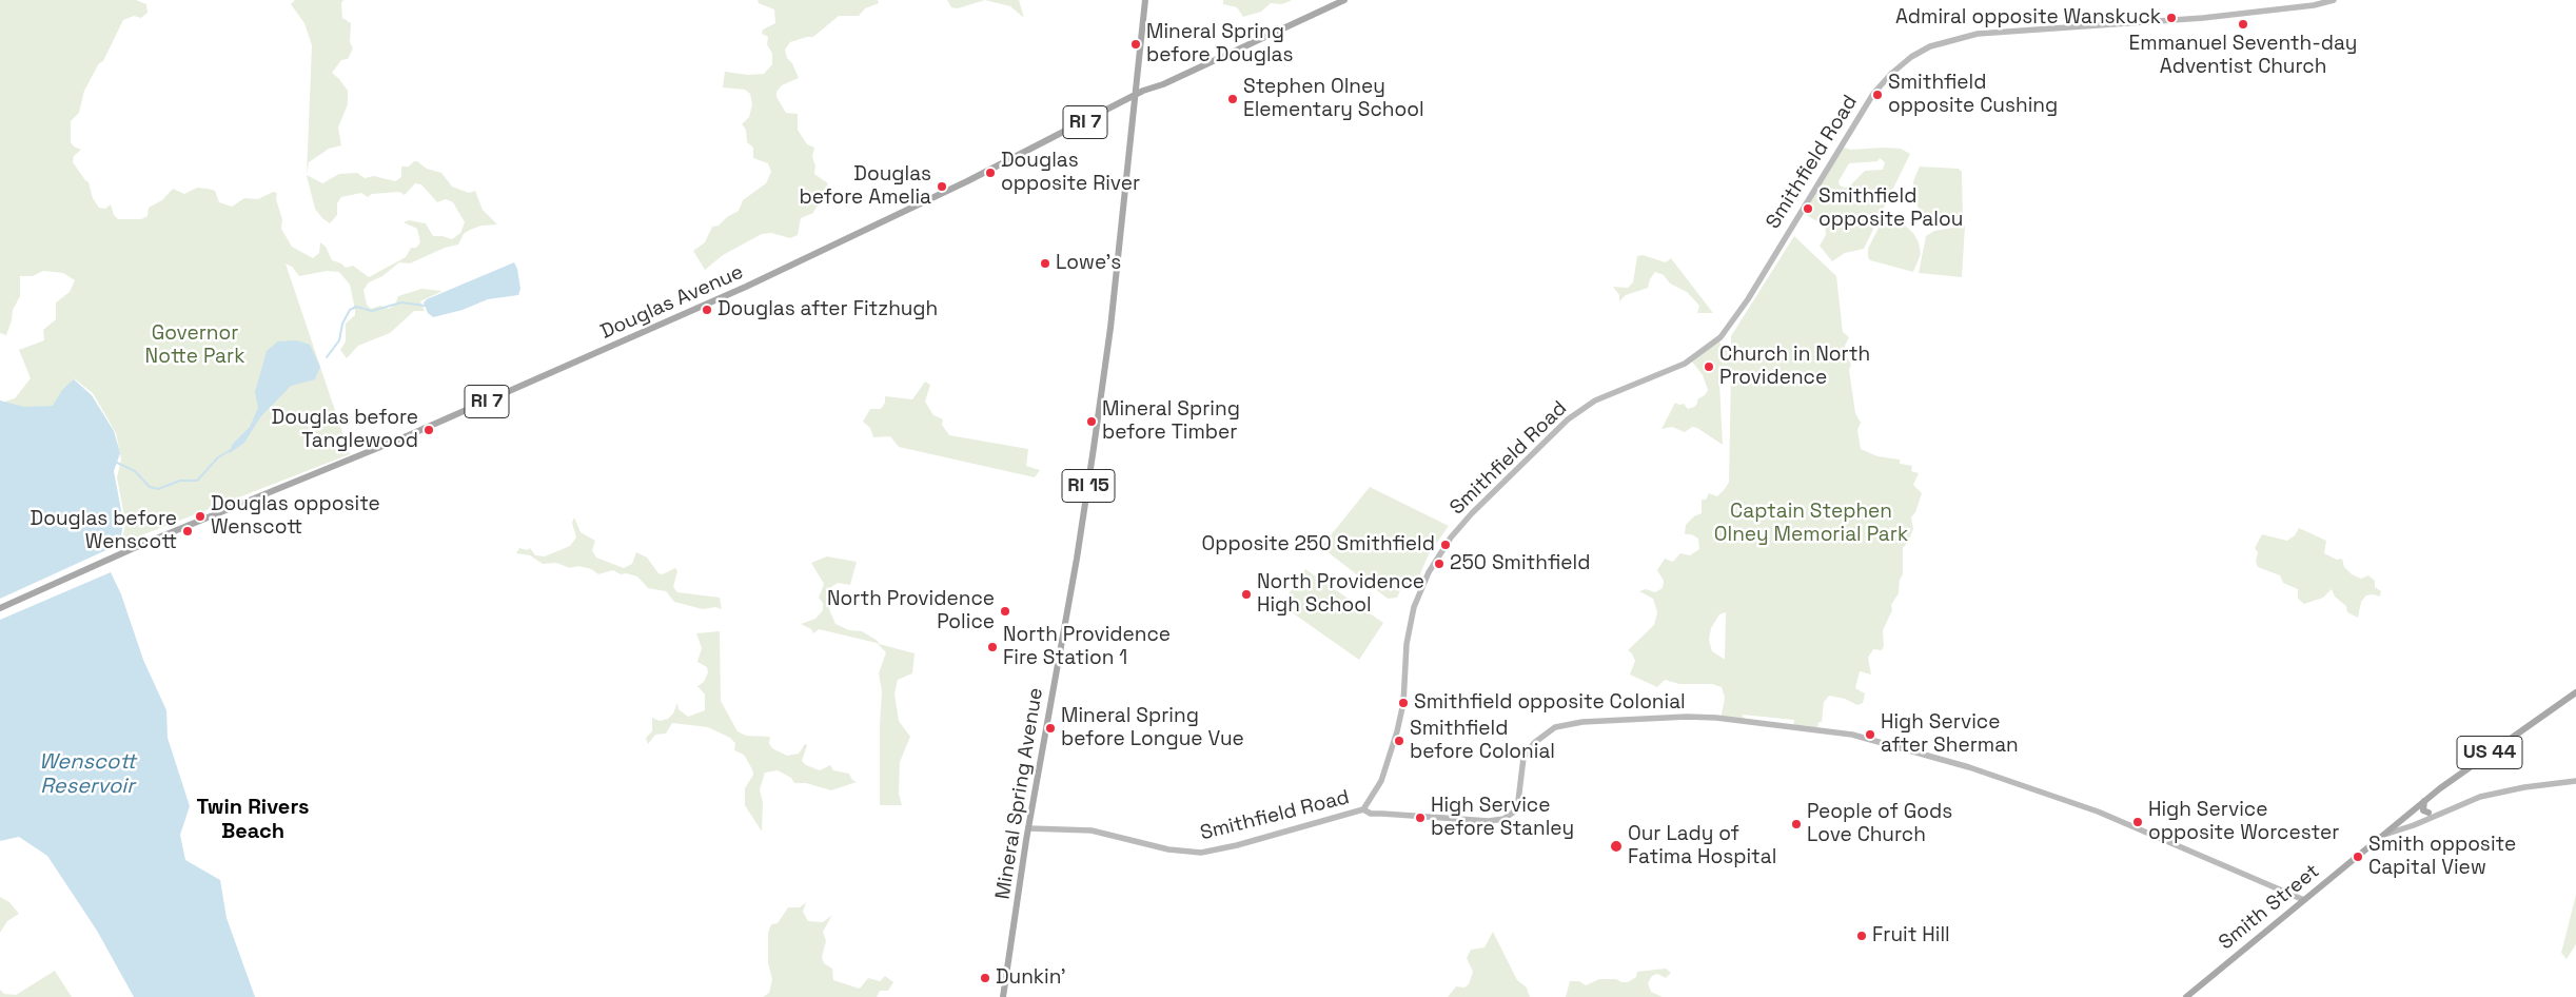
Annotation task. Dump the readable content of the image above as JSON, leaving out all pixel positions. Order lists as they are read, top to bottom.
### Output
{
  "streets": {
    "main road": [
      "RI 7",
      "Smithfield Road",
      "Douglas Avenue",
      "RI 15",
      "US 44",
      "Mineral Spring Avenue",
      "Smith Street"
    ]
  },
  "crossings": [
    ["Smithfield Road", "Mineral Spring Avenue"],
    ["Douglas Avenue", "Mineral Spring Avenue"]
  ],
  "districts": ["Twin Rivers Beach"],
  "water": ["Wenscott Reservoir"],
  "parks": ["Governor Notte Park", "Captain Stephen Olney Memorial Park"],
  "places": [
    "Admiral opposite Wanskuck",
    "Emmanuel Seventh-day Adventist Church",
    "Mineral Spring before Douglas",
    "Smithfield opposite Cushing",
    "Stephen Olney Elementary School",
    "Douglas opposite River",
    "Douglas before Amelia",
    "Smithfield opposite Palou",
    "Lowe's",
    "Douglas after Fitzhugh",
    "Church in North Providence",
    "Mineral Spring before Timber",
    "Douglas before Tanglewood",
    "Douglas opposite Wenscott",
    "Douglas before Wenscott",
    "Opposite 250 Smithfield",
    "250 Smithfield",
    "North Providence High School",
    "North Providence Police",
    "North Providence Fire Station 1",
    "Smithfield opposite Colonial",
    "Mineral Spring before Longue Vue",
    "High Service after Sherman",
    "Smithfield before Colonial",
    "High Service before Stanley",
    "High Service opposite Worcester",
    "People of Gods Love Church",
    "Our Lady of Fatima Hospital",
    "Smith opposite Capital View",
    "Fruit Hill",
    "Dunkin'"
  ]
}
